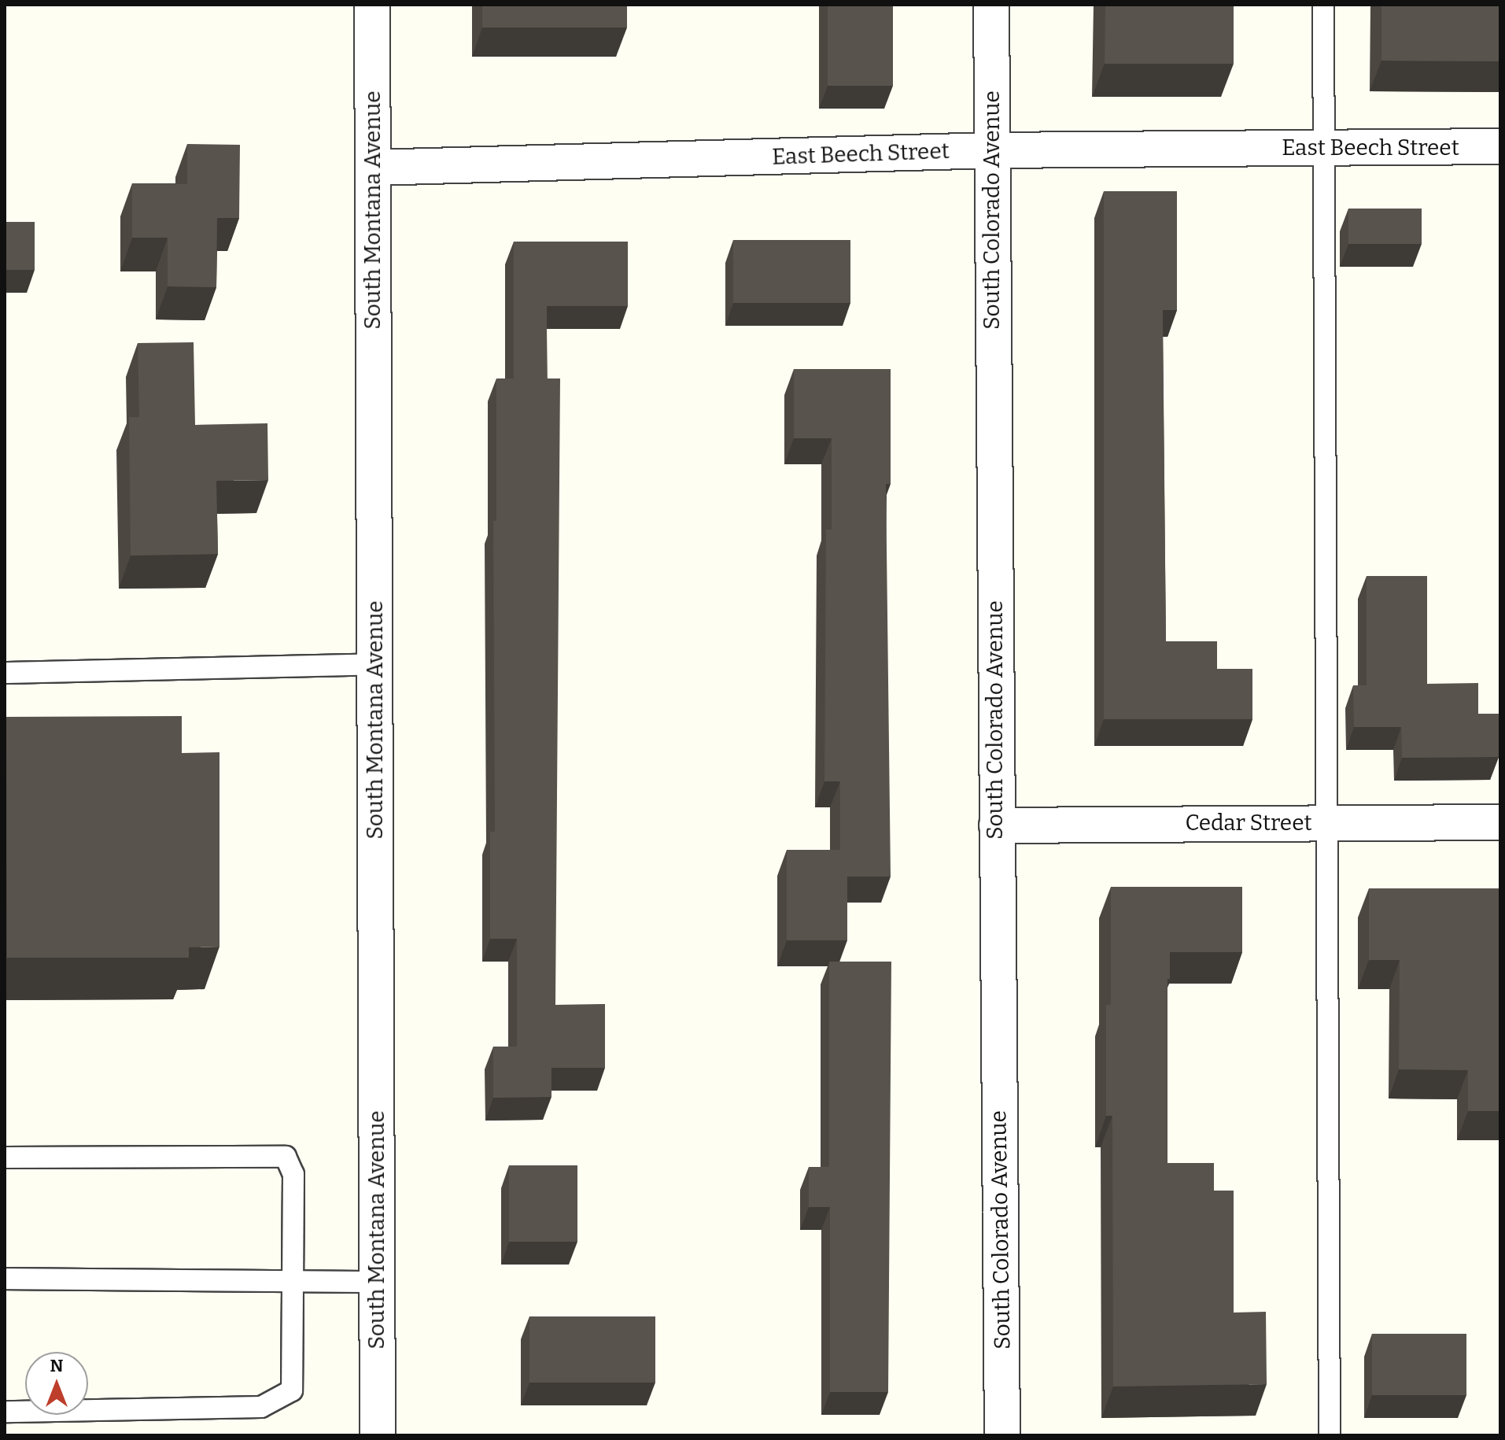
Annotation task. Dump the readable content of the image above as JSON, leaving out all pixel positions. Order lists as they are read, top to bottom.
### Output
{
  "streets": {
    "street": [
      "East Beech Street",
      "South Montana Avenue",
      "South Colorado Avenue",
      "Cedar Street"
    ]
  },
  "crossings": [
    ["East Beech Street", "South Montana Avenue"],
    ["East Beech Street", "South Colorado Avenue"],
    ["South Colorado Avenue", "Cedar Street"]
  ],
  "north": "top"
}
